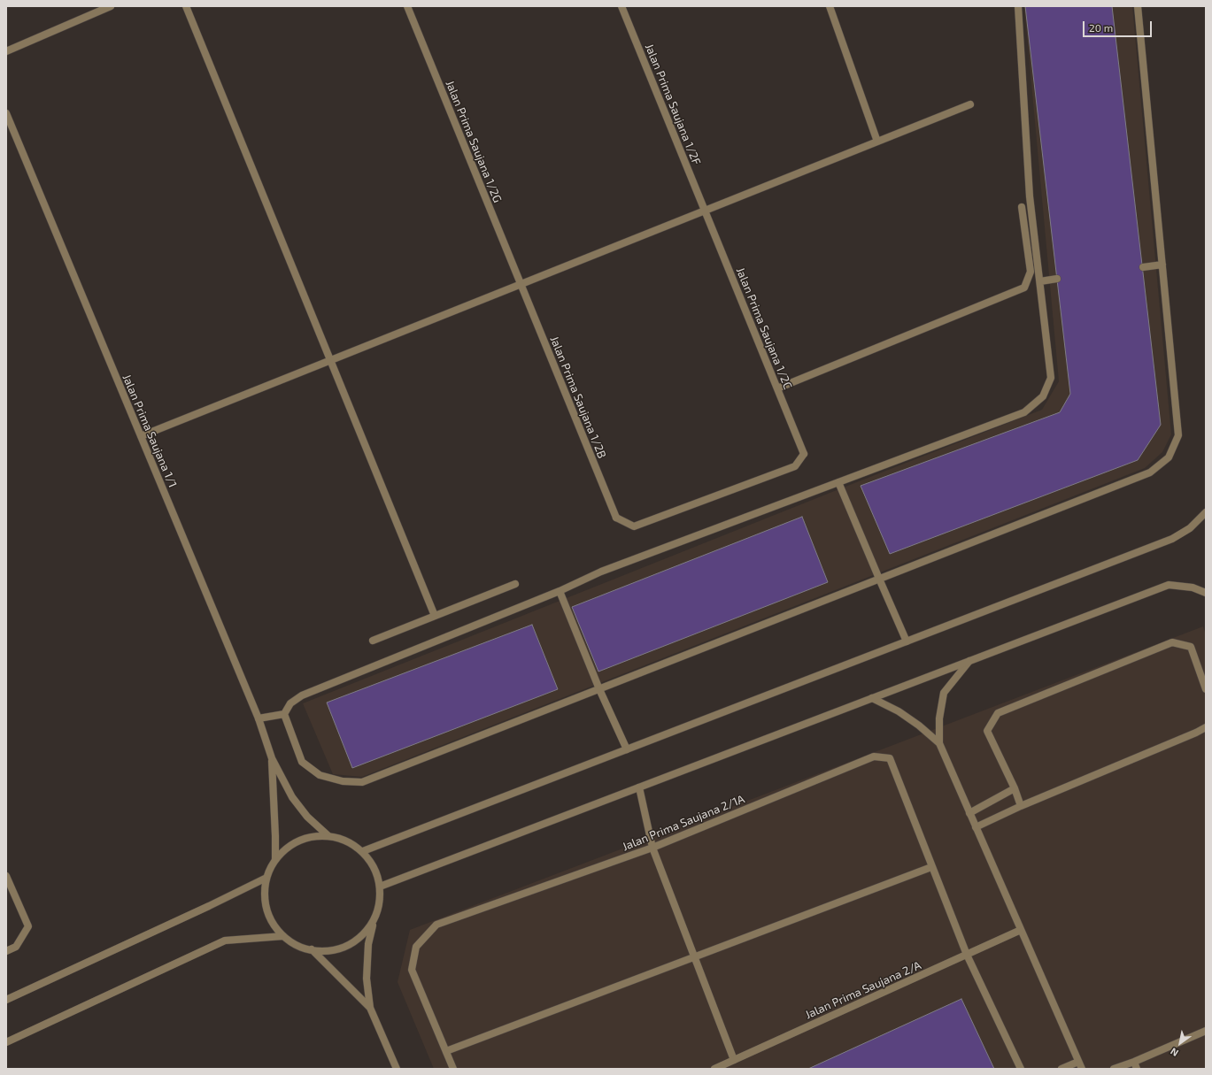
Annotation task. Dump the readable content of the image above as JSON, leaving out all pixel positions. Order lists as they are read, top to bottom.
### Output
{
  "streets": {
    "street": [
      "Jalan Prima Saujana 1/2F",
      "Jalan Prima Saujana 1/2G",
      "Jalan Prima Saujana 1/2C",
      "Jalan Prima Saujana 1/2B",
      "Jalan Prima Saujana 1/1",
      "Jalan Prima Saujana 2/1A",
      "Jalan Prima Saujana 2/A"
    ]
  },
  "crossings": [
    ["Jalan Prima Saujana 1/2F", "Jalan Prima Saujana 1/2C"],
    ["Jalan Prima Saujana 1/2G", "Jalan Prima Saujana 1/2B"],
    ["Jalan Prima Saujana 1/2C", "Jalan Prima Saujana 1/2B"],
    ["Jalan Prima Saujana 2/1A", "Jalan Prima Saujana 2/A"]
  ],
  "scale_bar": "20 m",
  "north": "bottom left"
}
